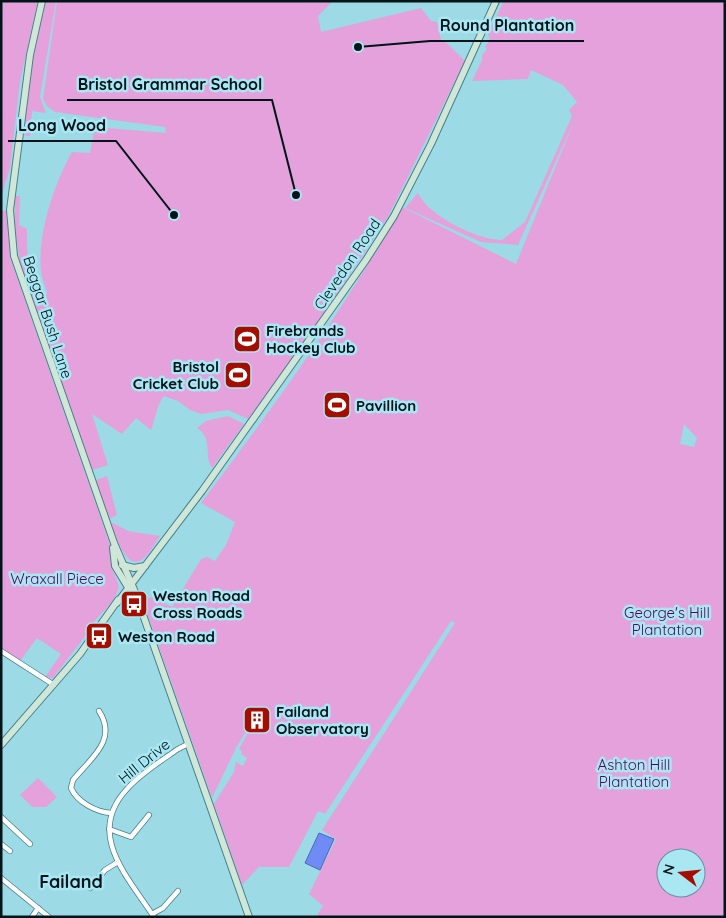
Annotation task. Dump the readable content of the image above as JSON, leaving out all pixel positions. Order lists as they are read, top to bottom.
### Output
{
  "streets": {
    "main road": ["Clevedon Road", "Beggar Bush Lane"],
    "street": ["Hill Drive"]
  },
  "crossings": [
    ["Clevedon Road", "Beggar Bush Lane"]
  ],
  "districts": ["Failand"],
  "parks": ["Wraxall Piece", "George's Hill Plantation", "Ashton Hill Plantation"],
  "places": {
    "other": ["Round Plantation", "Bristol Grammar School", "Long Wood"],
    "sports": ["Firebrands Hockey Club", "Bristol Cricket Club", "Pavillion"],
    "bus stop": ["Weston Road Cross Roads", "Weston Road"],
    "building": ["Failand Observatory"]
  },
  "north": "left"
}
